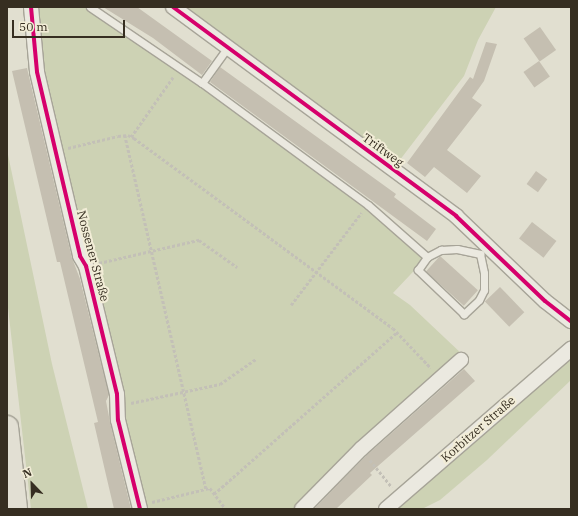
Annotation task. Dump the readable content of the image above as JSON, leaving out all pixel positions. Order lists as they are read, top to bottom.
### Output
{
  "streets": {
    "street": ["Triftweg", "Nossener Straße", "Korbitzer Straße"]
  },
  "scale_bar": "50 m",
  "north": "top left"
}
